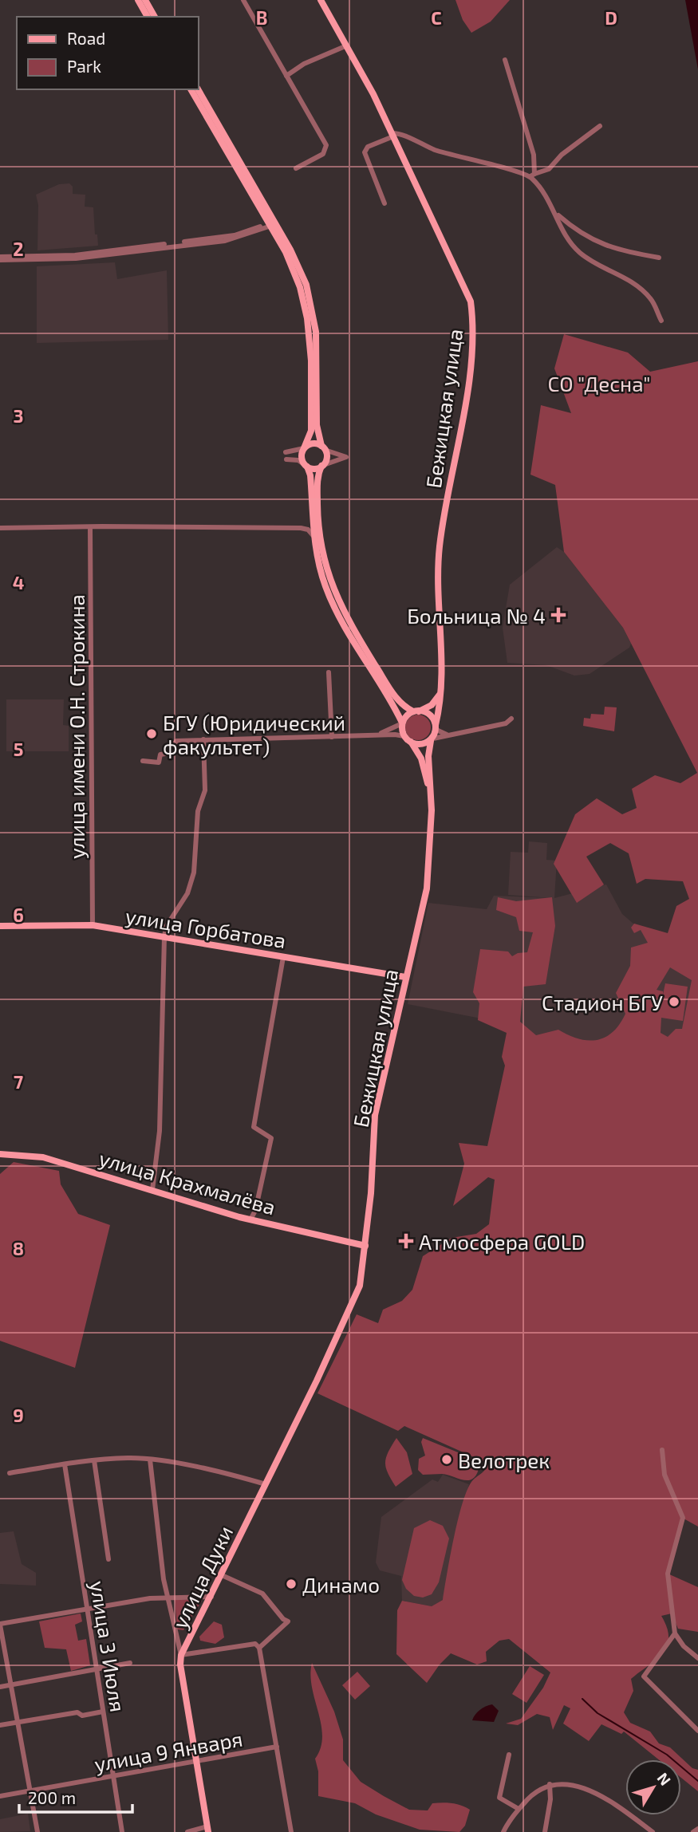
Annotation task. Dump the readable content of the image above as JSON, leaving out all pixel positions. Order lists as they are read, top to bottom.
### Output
{
  "streets": {
    "main road": [
      "Бежицкая улица",
      "улица Горбатова",
      "улица Крахмалёва",
      "улица Дуки"
    ],
    "street": ["улица имени О.Н. Строкина", "улица 3 Июля", "улица 9 Января"]
  },
  "crossings": [
    ["Бежицкая улица", "улица Горбатова"],
    ["Бежицкая улица", "улица Крахмалёва"],
    ["Бежицкая улица", "улица Дуки"],
    ["улица имени О.Н. Строкина", "улица Горбатова"],
    ["улица Дуки", "улица 9 Января"],
    ["улица 3 Июля", "улица 9 Января"]
  ],
  "parks": ["СО \"Десна\""],
  "places": {
    "health": ["Больница № 4", "Атмосфера GOLD"],
    "other": [
      "БГУ (Юридический факультет)",
      "Стадион БГУ",
      "Велотрек",
      "Динамо"
    ]
  },
  "legend": ["Road", "Park"],
  "scale_bar": "200 m",
  "north": "top right",
  "grid": {
    "columns": ["B", "C", "D"],
    "rows": [
      "2",
      "3",
      "4",
      "5",
      "6",
      "7",
      "8",
      "9"
    ]
  }
}
